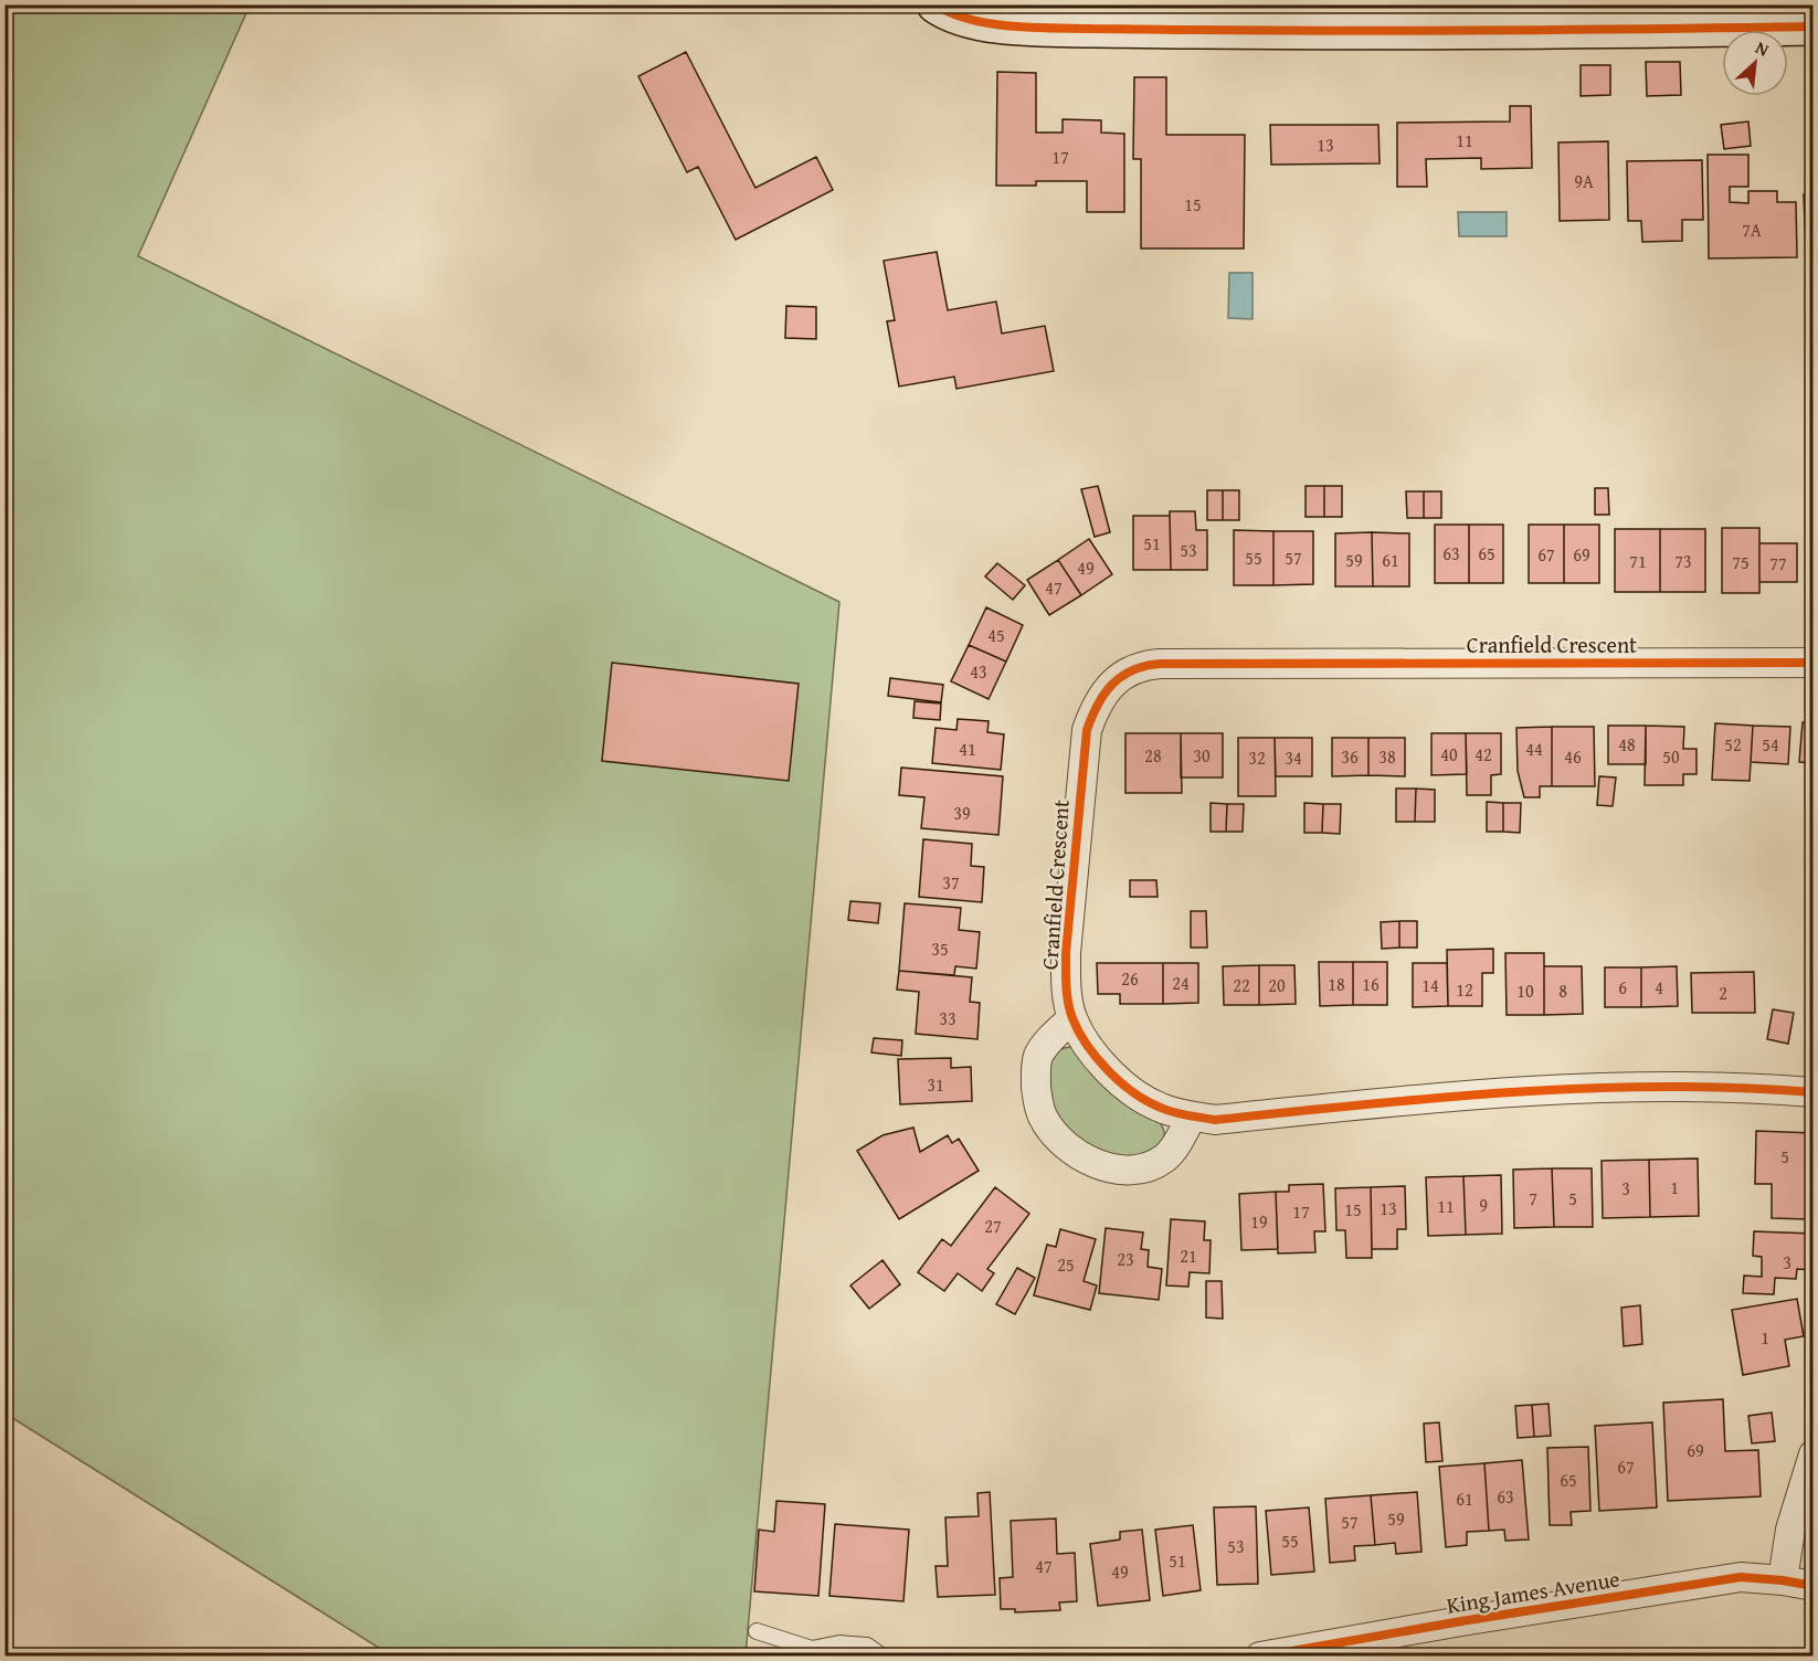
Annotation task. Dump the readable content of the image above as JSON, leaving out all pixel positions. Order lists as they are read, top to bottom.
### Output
{
  "streets": {
    "street": ["Cranfield Crescent", "King James Avenue"]
  },
  "house_numbers": [
    "11",
    "13",
    "17",
    "9A",
    "15",
    "7A",
    "51",
    "53",
    "63",
    "65",
    "67",
    "69",
    "55",
    "57",
    "59",
    "61",
    "71",
    "73",
    "75",
    "77",
    "49",
    "47",
    "45",
    "43",
    "48",
    "52",
    "54",
    "41",
    "44",
    "40",
    "42",
    "28",
    "30",
    "36",
    "38",
    "46",
    "50",
    "32",
    "34",
    "39",
    "37",
    "35",
    "26",
    "24",
    "18",
    "16",
    "22",
    "20",
    "14",
    "6",
    "4",
    "12",
    "10",
    "8",
    "2",
    "33",
    "31",
    "5",
    "1",
    "3",
    "7",
    "5",
    "9",
    "11",
    "13",
    "15",
    "17",
    "19",
    "27",
    "21",
    "23",
    "3",
    "25",
    "1",
    "69",
    "67",
    "65",
    "63",
    "61",
    "59",
    "57",
    "55",
    "53",
    "51",
    "47",
    "49"
  ],
  "north": "top right"
}
